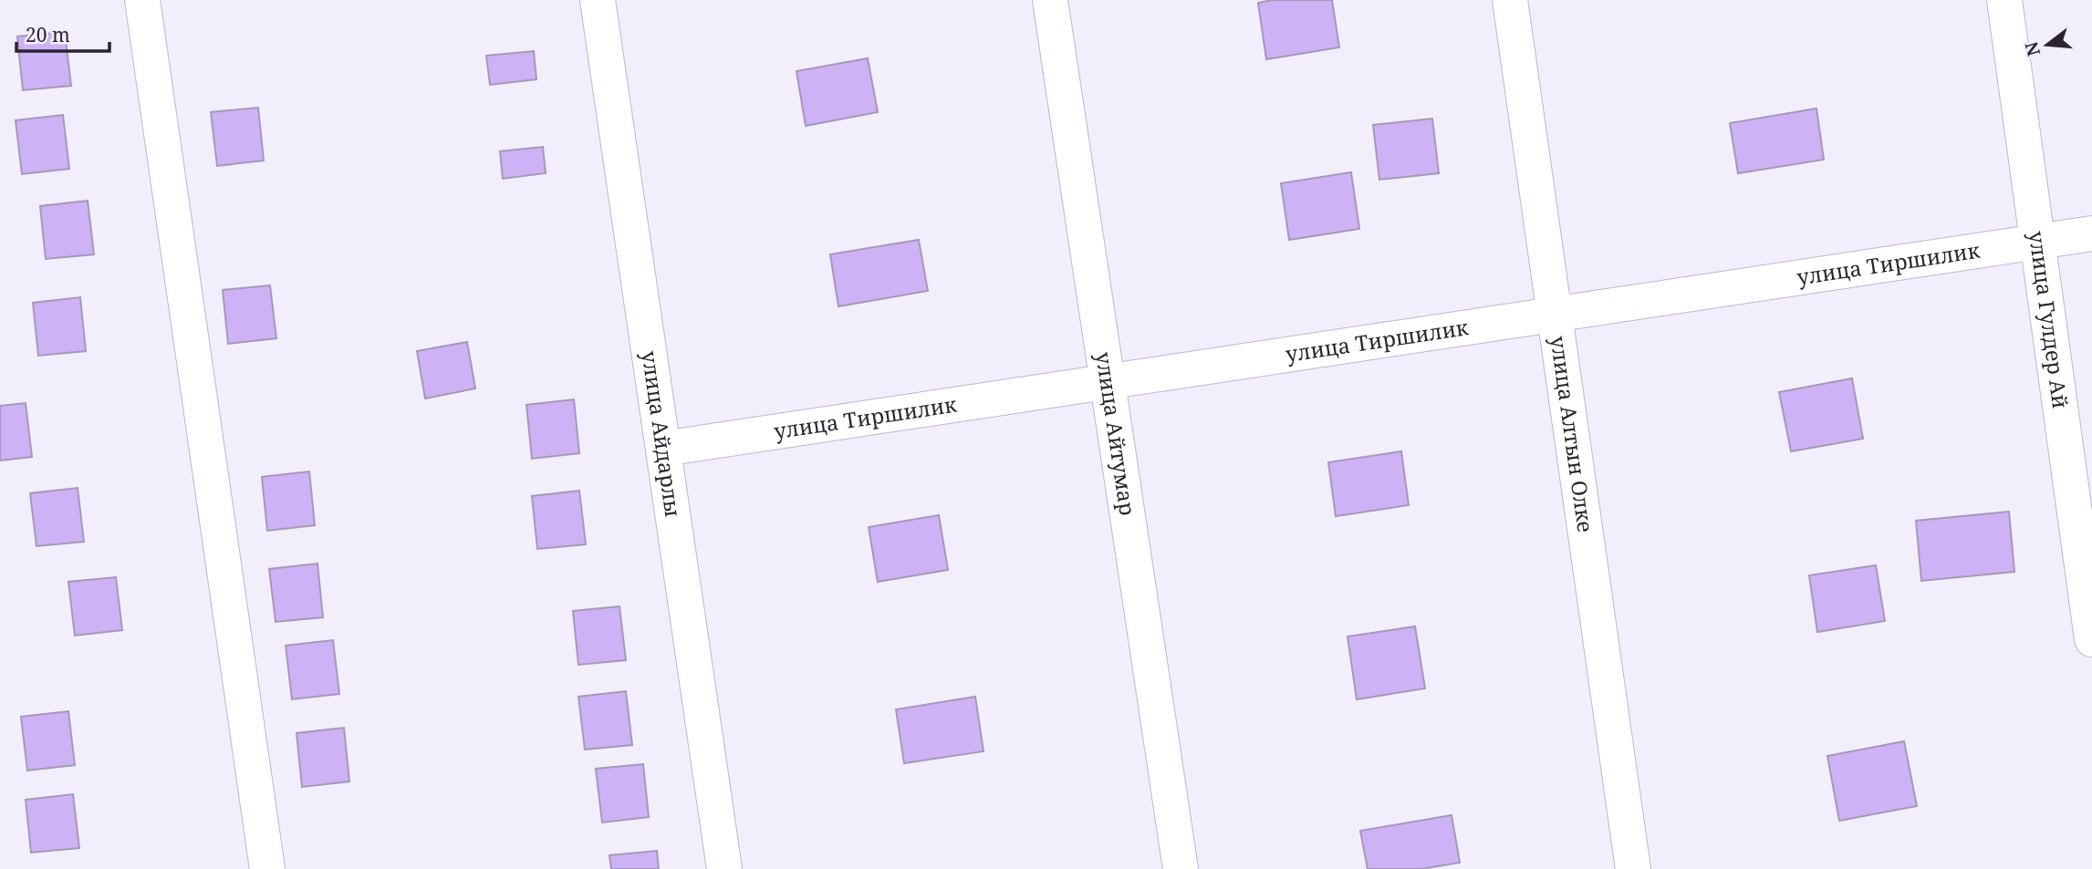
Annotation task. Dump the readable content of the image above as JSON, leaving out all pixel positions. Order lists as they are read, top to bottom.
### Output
{
  "streets": {
    "street": [
      "улица Тиршилик",
      "улица Гулдер Ай",
      "улица Айдарлы",
      "улица Айтумар",
      "улица Алтын Олке"
    ]
  },
  "crossings": [
    ["улица Тиршилик", "улица Гулдер Ай"],
    ["улица Тиршилик", "улица Айдарлы"],
    ["улица Тиршилик", "улица Айтумар"],
    ["улица Тиршилик", "улица Алтын Олке"]
  ],
  "scale_bar": "20 m",
  "north": "left"
}
